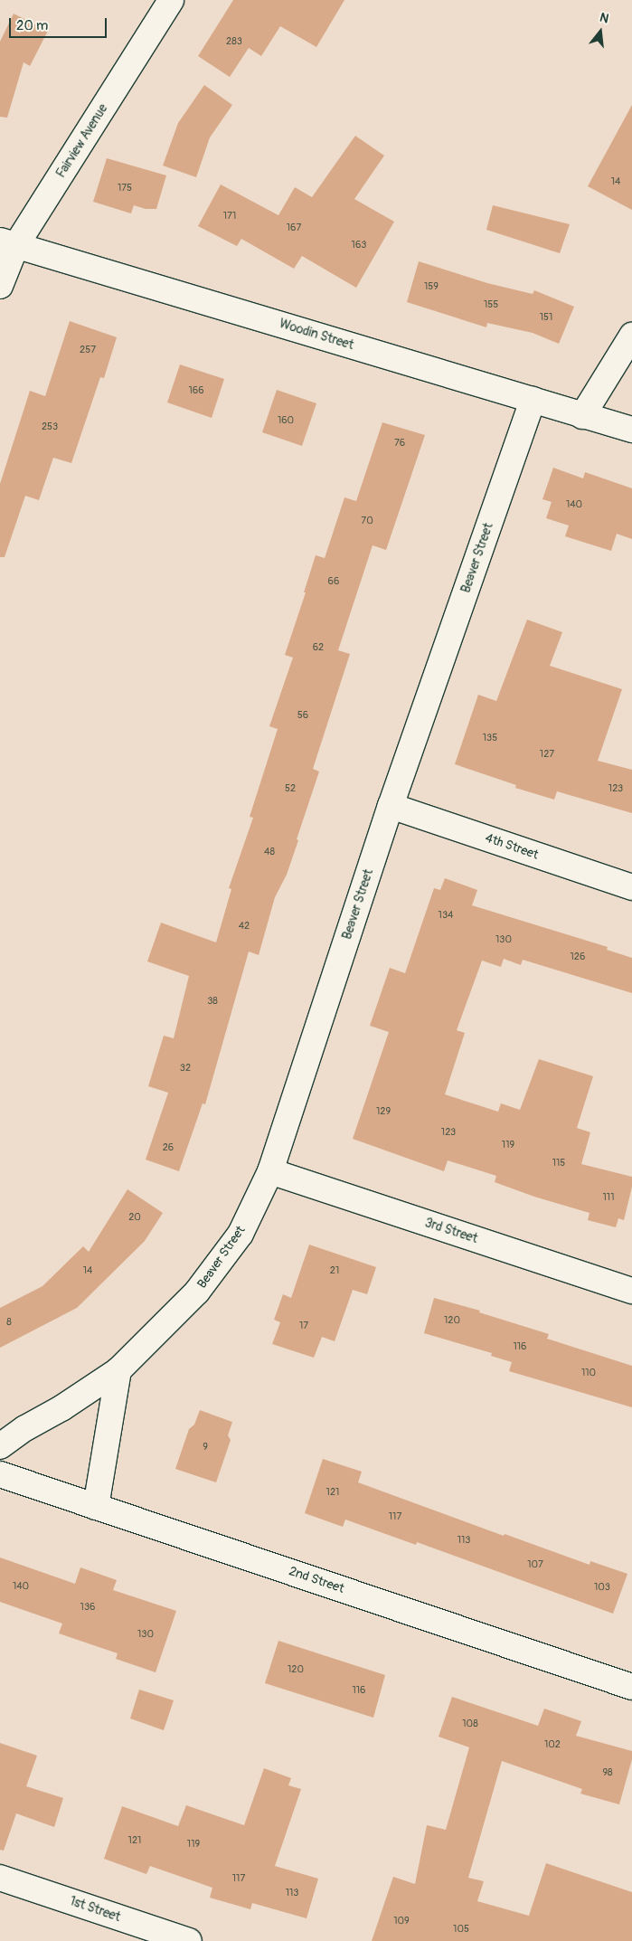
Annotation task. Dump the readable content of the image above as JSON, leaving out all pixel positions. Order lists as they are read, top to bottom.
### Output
{
  "streets": {
    "street": [
      "Fairview Avenue",
      "Woodin Street",
      "Beaver Street",
      "4th Street",
      "3rd Street",
      "2nd Street",
      "1st Street"
    ]
  },
  "crossings": [
    ["Fairview Avenue", "Woodin Street"],
    ["Woodin Street", "Beaver Street"],
    ["Beaver Street", "4th Street"],
    ["Beaver Street", "3rd Street"]
  ],
  "house_numbers": [
    "283",
    "14",
    "175",
    "171",
    "167",
    "163",
    "159",
    "155",
    "151",
    "257",
    "166",
    "160",
    "253",
    "76",
    "140",
    "70",
    "66",
    "62",
    "56",
    "135",
    "127",
    "52",
    "123",
    "48",
    "134",
    "42",
    "130",
    "126",
    "38",
    "32",
    "129",
    "123",
    "119",
    "26",
    "115",
    "111",
    "20",
    "14",
    "21",
    "120",
    "8",
    "17",
    "116",
    "110",
    "9",
    "121",
    "117",
    "113",
    "107",
    "140",
    "103",
    "136",
    "130",
    "120",
    "116",
    "108",
    "102",
    "98",
    "121",
    "119",
    "117",
    "113",
    "109",
    "105"
  ],
  "scale_bar": "20 m",
  "north": "top"
}
